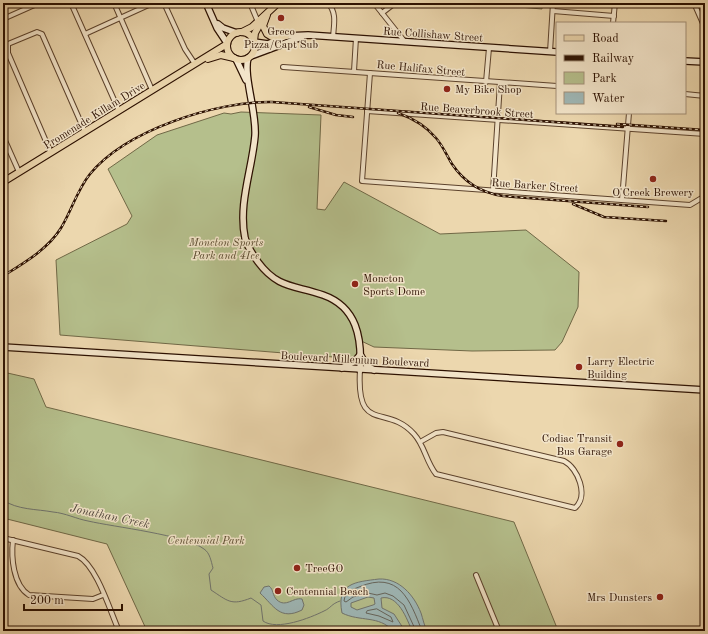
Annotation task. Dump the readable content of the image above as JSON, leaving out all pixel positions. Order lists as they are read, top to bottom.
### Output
{
  "streets": {
    "main road": ["Promenade Killam Drive"],
    "street": [
      "Rue Collishaw Street",
      "Rue Halifax Street",
      "Rue Beaverbrook Street",
      "Rue Barker Street",
      "Boulevard Millenium Boulevard"
    ]
  },
  "crossings": [
    ["Rue Collishaw Street", "Promenade Killam Drive"],
    ["Rue Beaverbrook Street", "Rue Barker Street"]
  ],
  "water": ["Jonathan Creek"],
  "parks": ["Moncton Sports Park and 4Ice", "Centennial Park"],
  "places": [
    "Greco Pizza/Capt Sub",
    "My Bike Shop",
    "O'Creek Brewery",
    "Moncton Sports Dome",
    "Larry Electric Building",
    "Codiac Transit Bus Garage",
    "TreeGO",
    "Centennial Beach",
    "Mrs Dunsters"
  ],
  "legend": [
    "Road",
    "Railway",
    "Park",
    "Water"
  ],
  "scale_bar": "200 m"
}
